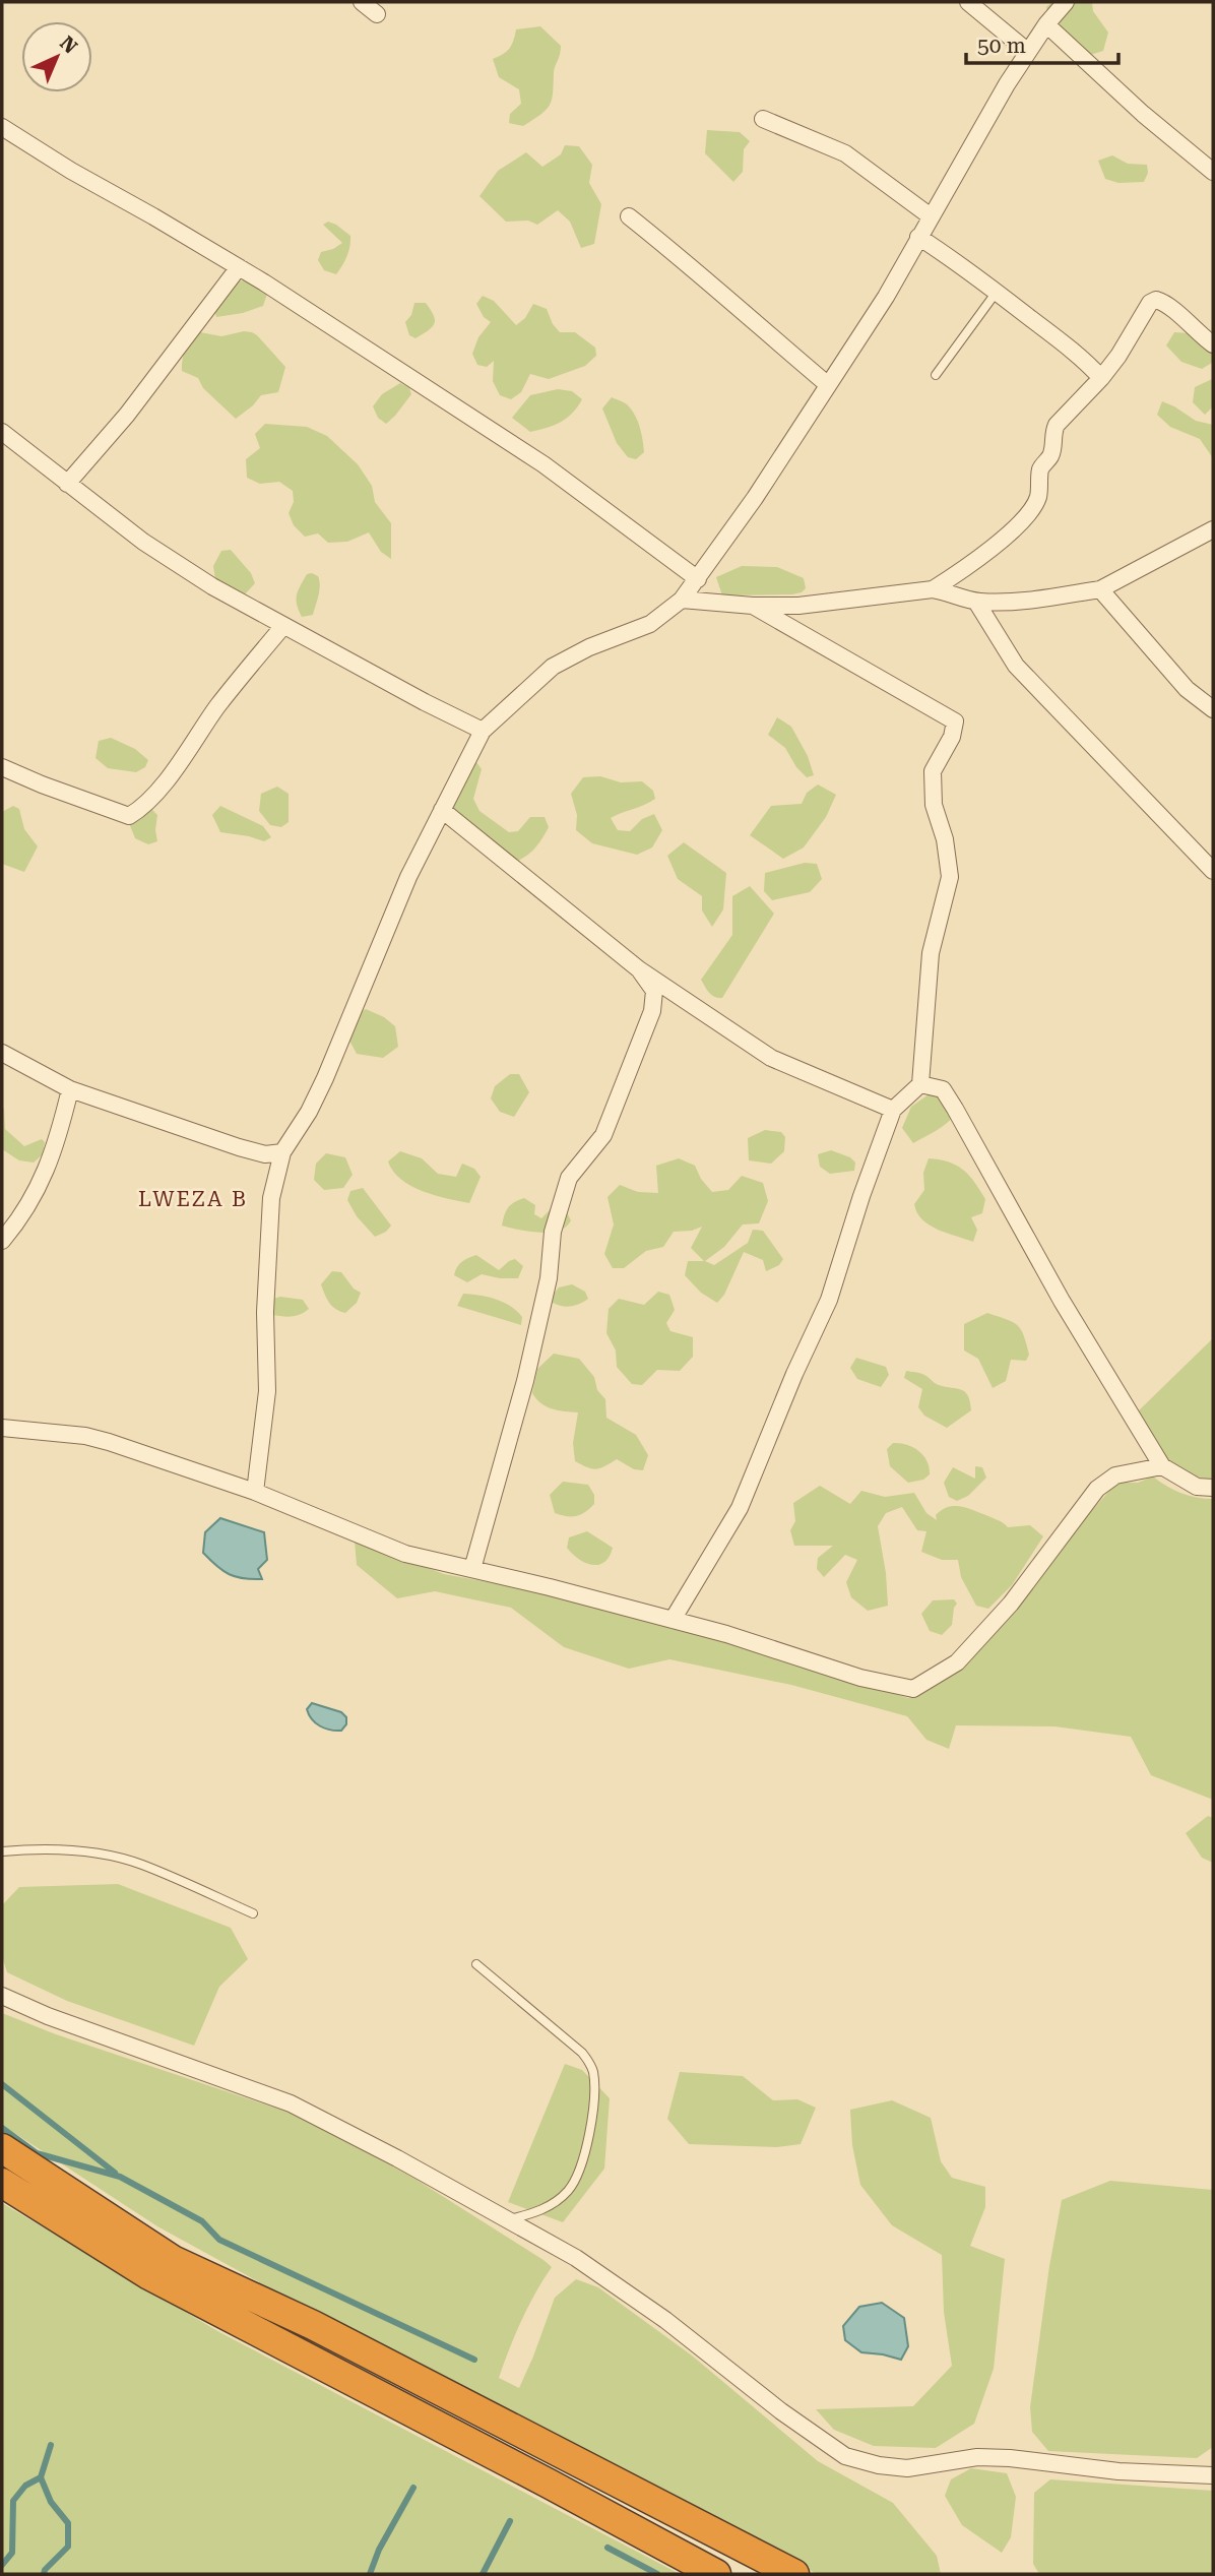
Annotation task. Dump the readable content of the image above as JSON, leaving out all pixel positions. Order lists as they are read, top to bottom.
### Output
{
  "districts": ["LWEZA B"],
  "scale_bar": "50 m",
  "north": "top right"
}
